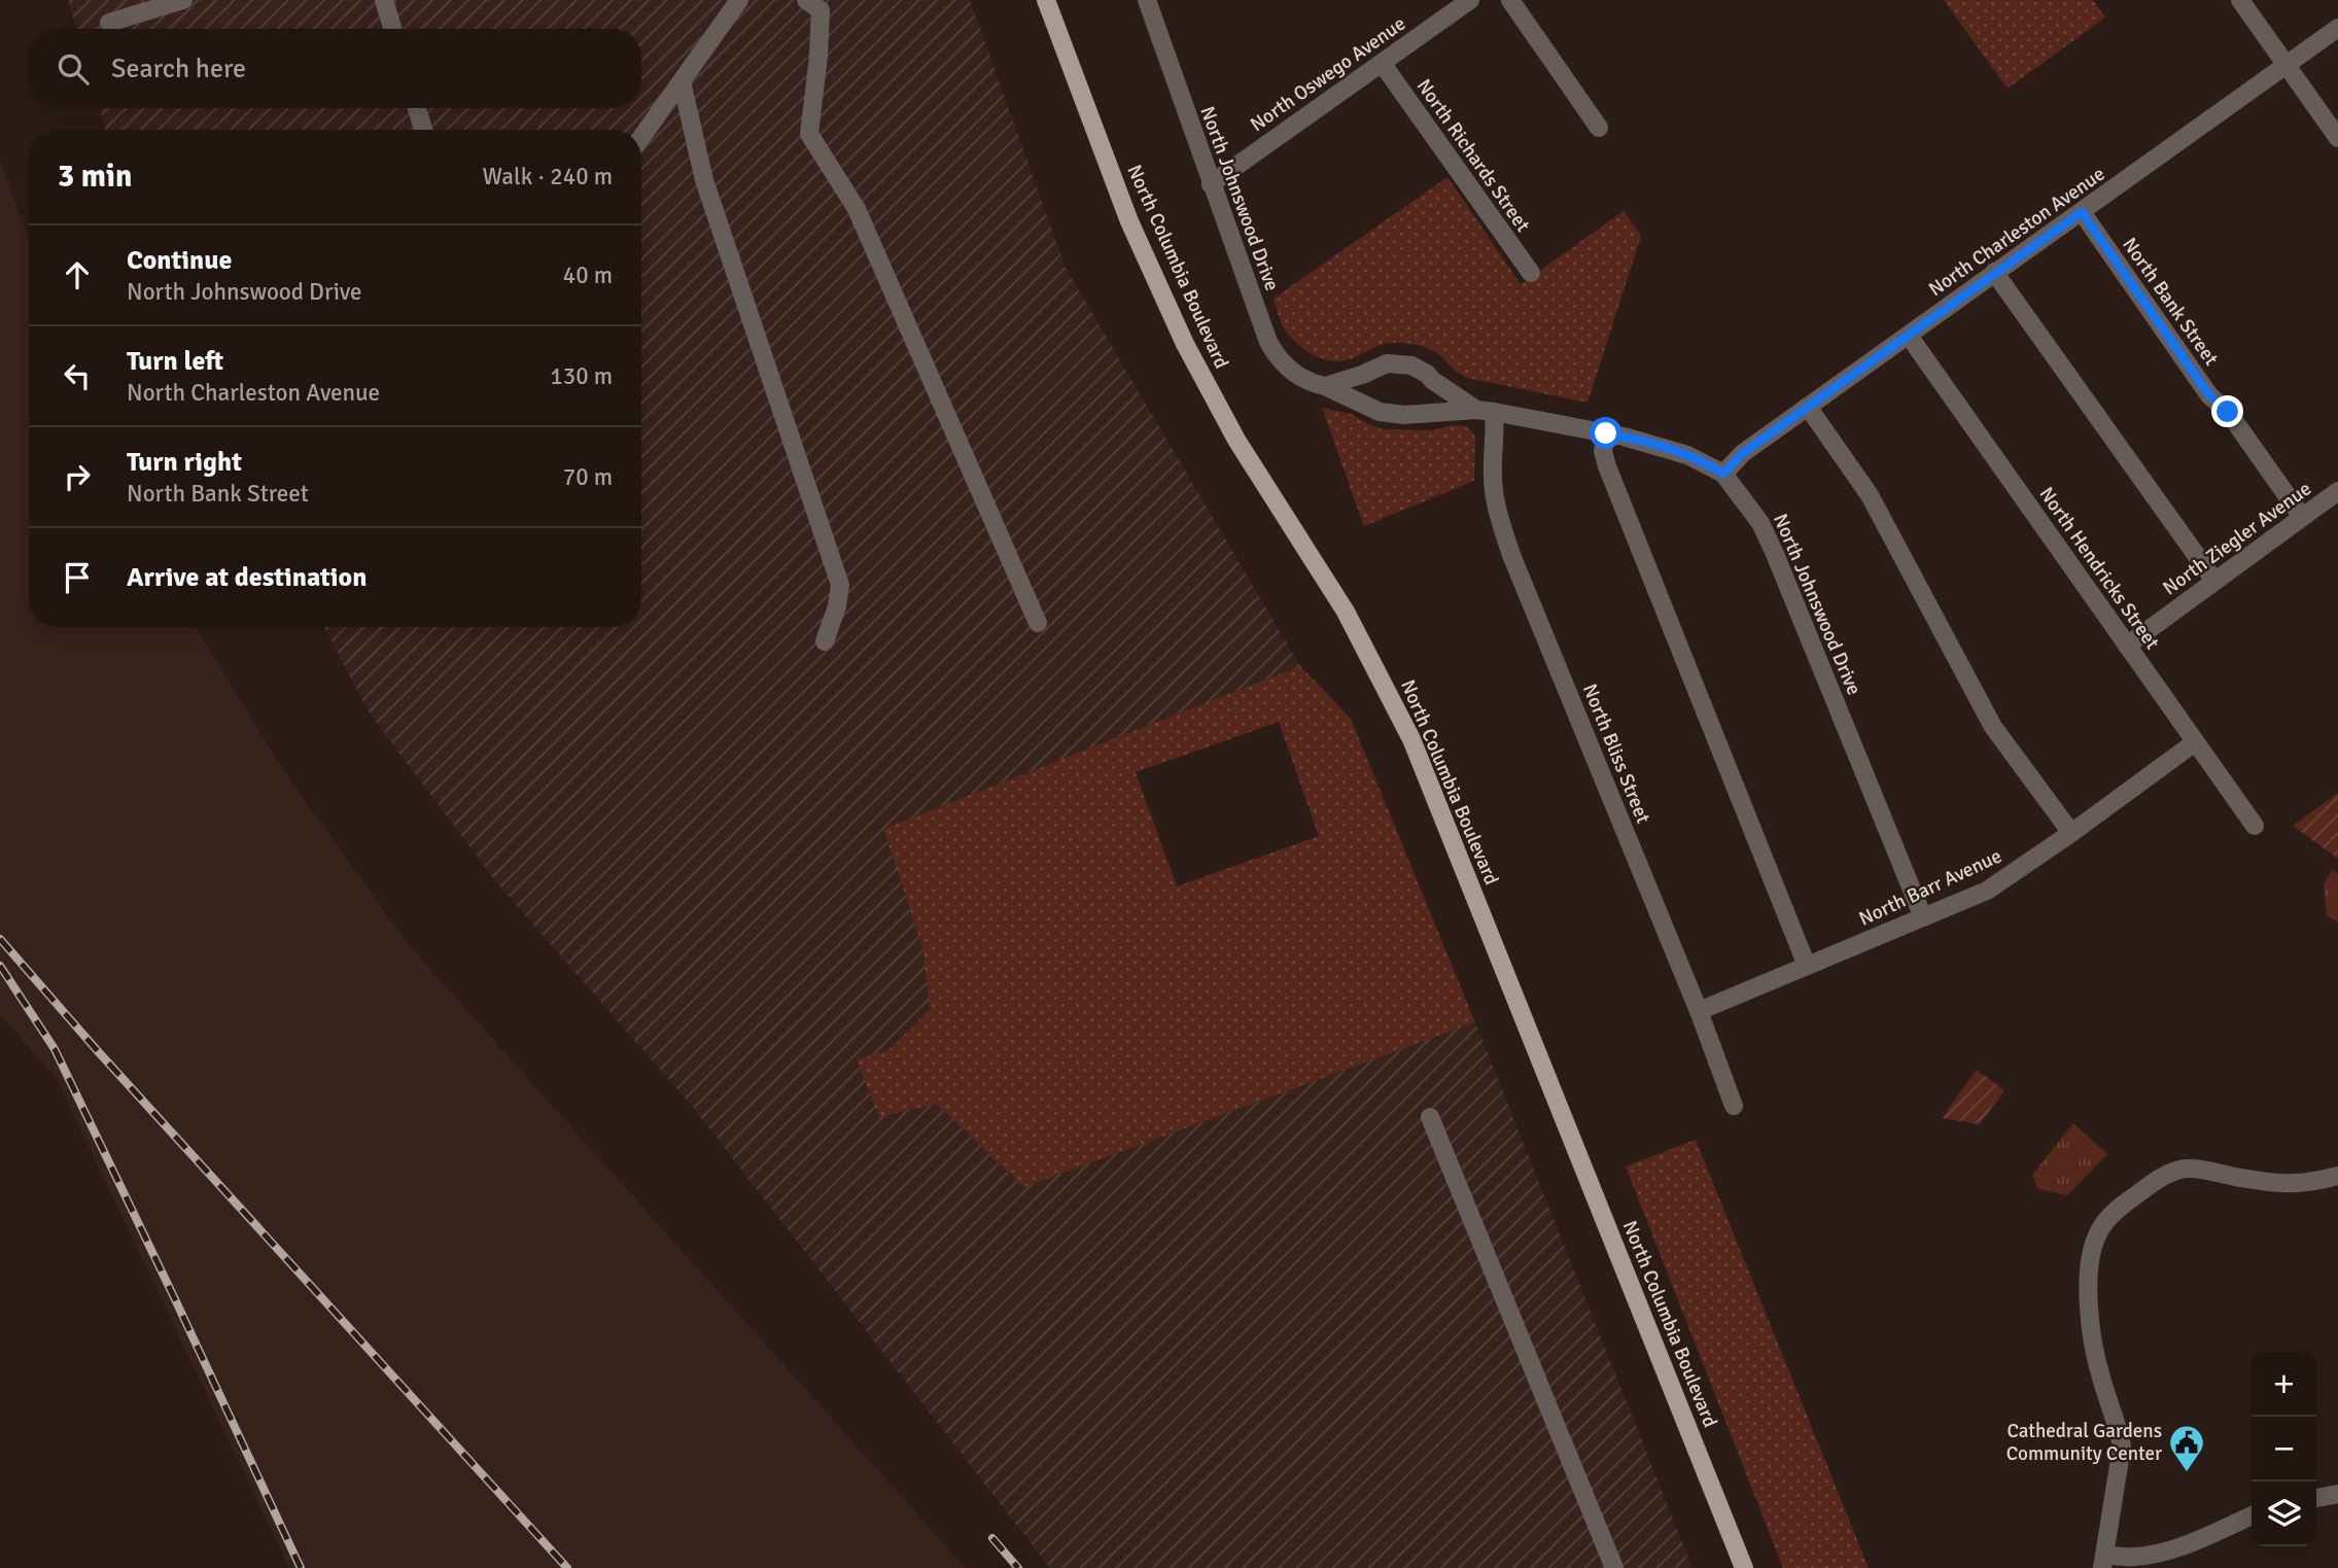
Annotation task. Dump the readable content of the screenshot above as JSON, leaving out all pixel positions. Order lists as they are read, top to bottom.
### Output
{
  "streets": {
    "main road": ["North Columbia Boulevard"],
    "street": [
      "North Oswego Avenue",
      "North Richards Street",
      "North Johnswood Drive",
      "North Charleston Avenue",
      "North Bank Street",
      "North Ziegler Avenue",
      "North Hendricks Street",
      "North Bliss Street",
      "North Barr Avenue"
    ]
  },
  "crossings": [
    ["North Oswego Avenue", "North Richards Street"],
    ["North Oswego Avenue", "North Johnswood Drive"],
    ["North Johnswood Drive", "North Charleston Avenue"],
    ["North Johnswood Drive", "North Bliss Street"],
    ["North Johnswood Drive", "North Barr Avenue"],
    ["North Charleston Avenue", "North Bank Street"],
    ["North Charleston Avenue", "North Hendricks Street"],
    ["North Bank Street", "North Ziegler Avenue"],
    ["North Ziegler Avenue", "North Hendricks Street"],
    ["North Hendricks Street", "North Barr Avenue"],
    ["North Bliss Street", "North Barr Avenue"]
  ],
  "places": {
    "public building": ["Cathedral Gardens Community Center"]
  },
  "page": {
    "search": "Search here",
    "heading": ["3 min", "Walk · 240 m"],
    "list": [
      ["Continue", "North Johnswood Drive", "40 m"],
      ["Turn left", "North Charleston Avenue", "130 m"],
      ["Turn right", "North Bank Street", "70 m"],
      "Arrive at destination"
    ],
    "map_buttons": ["+", "−"]
  }
}
